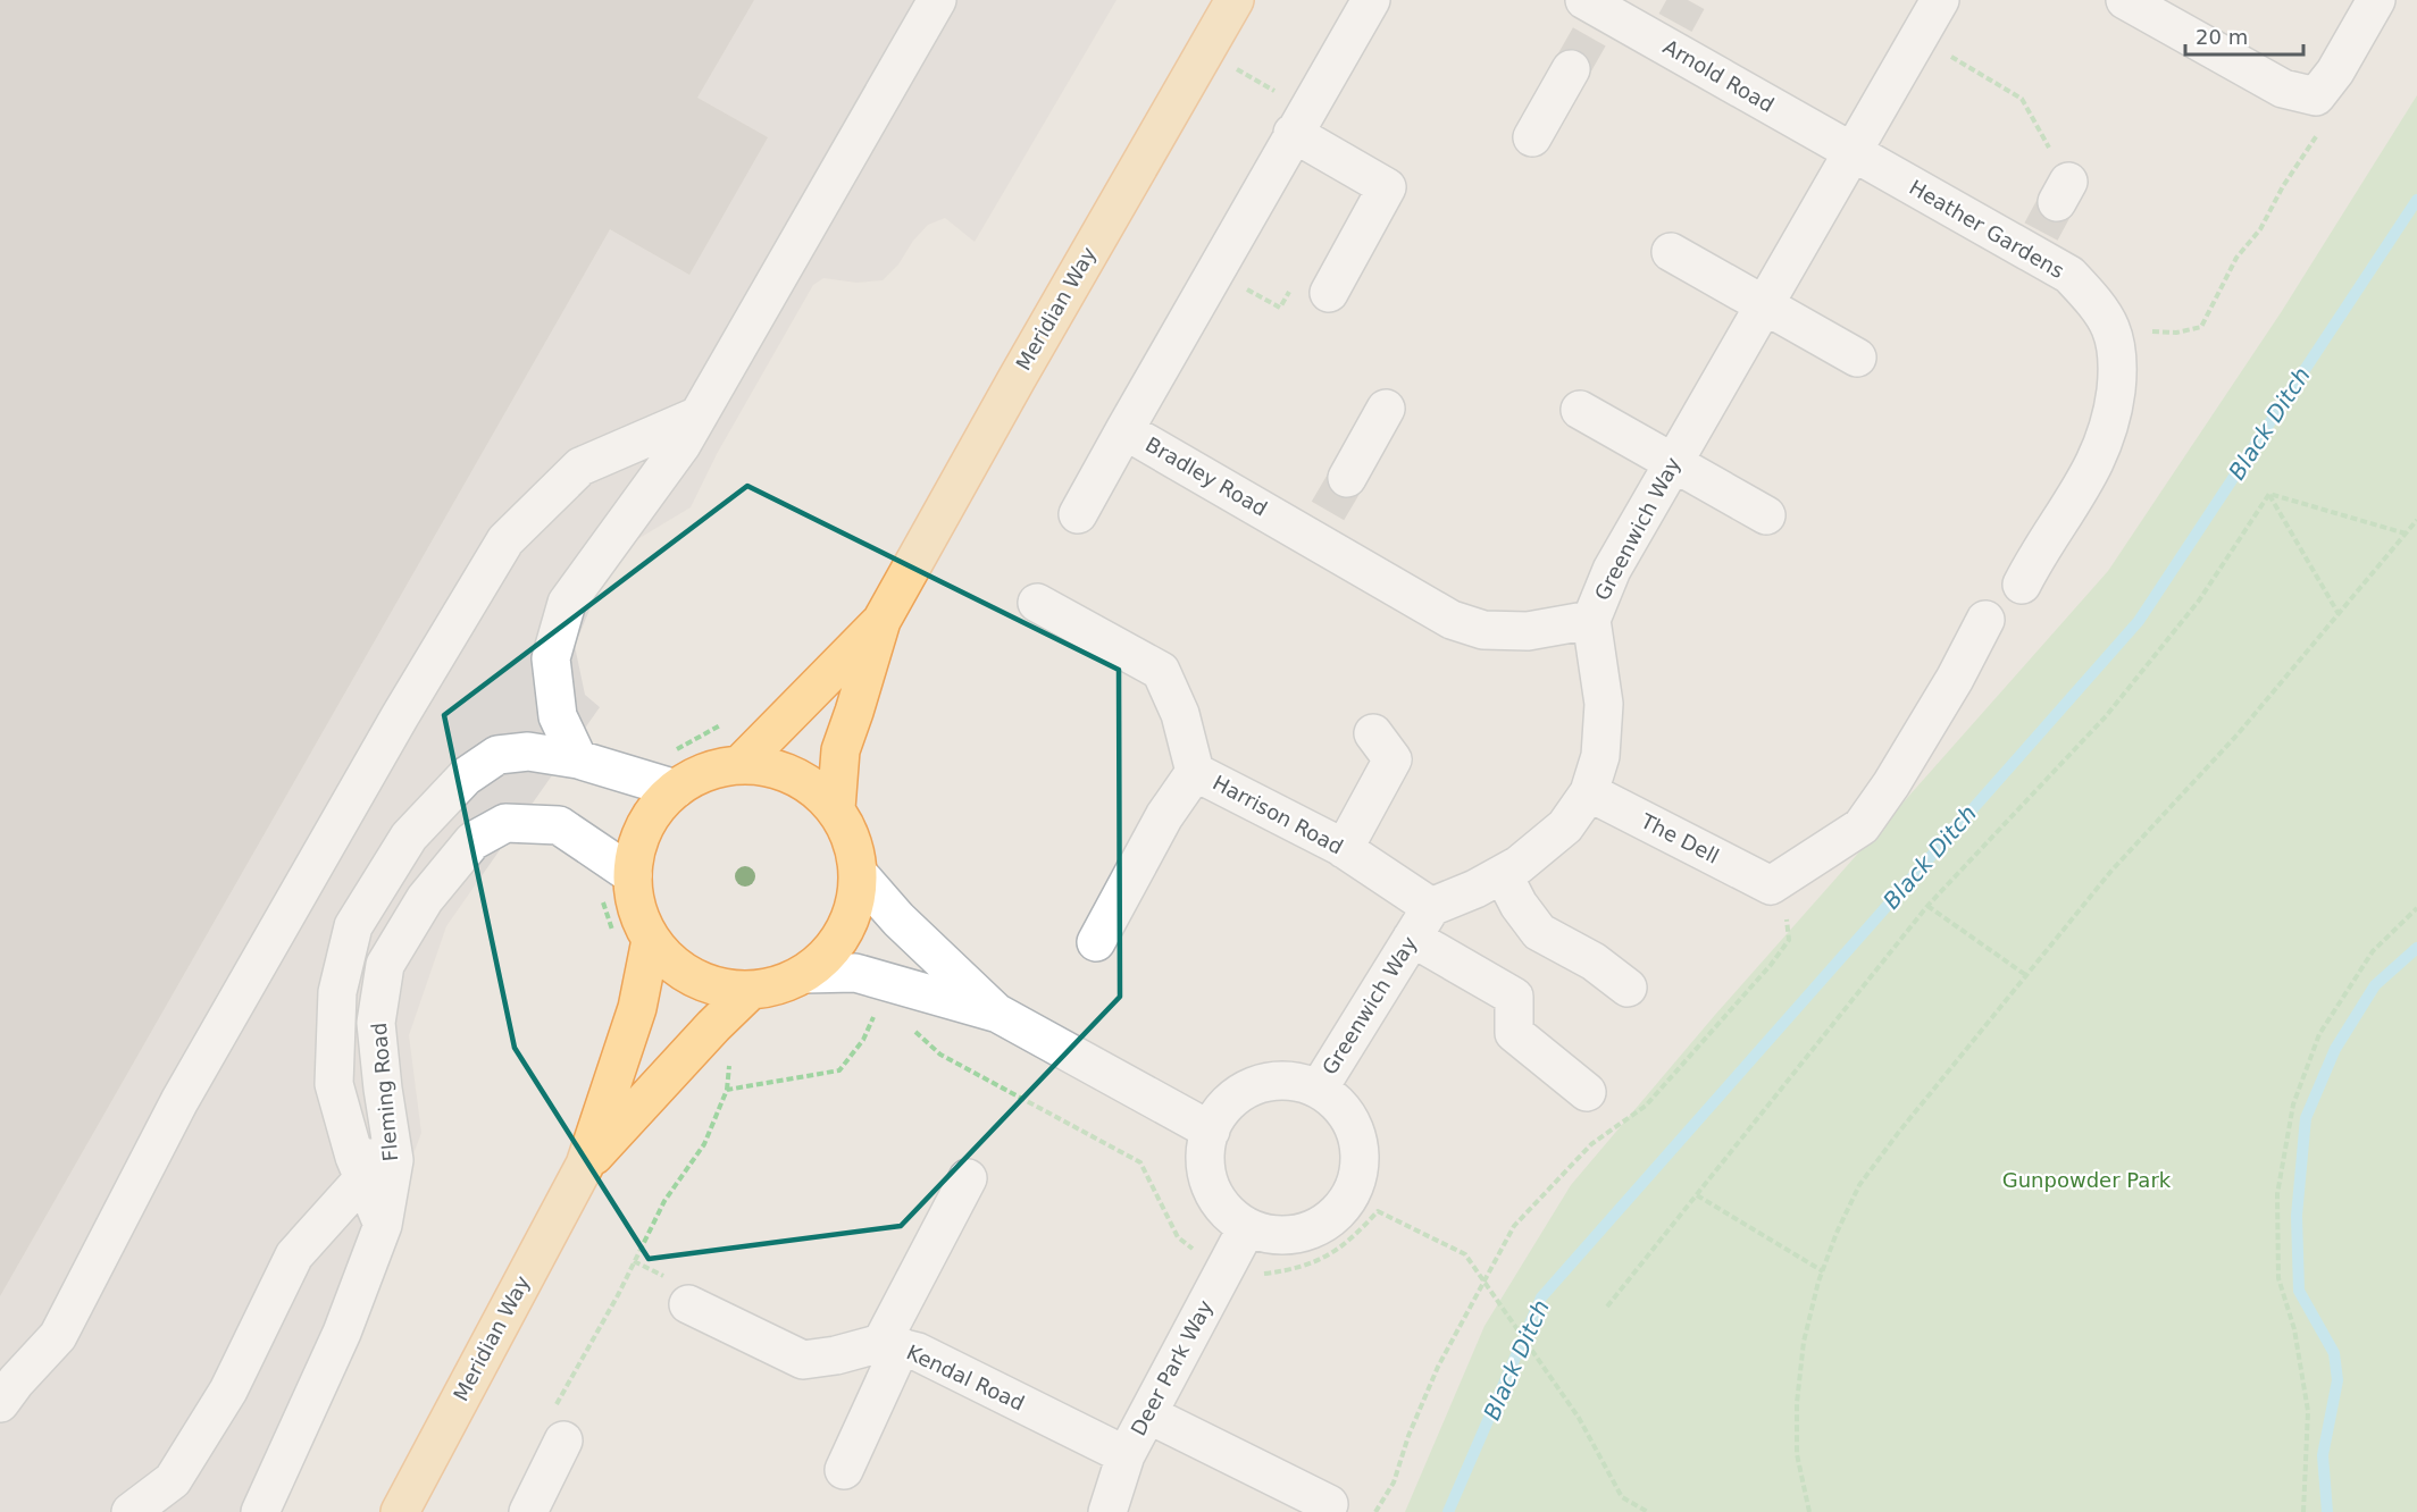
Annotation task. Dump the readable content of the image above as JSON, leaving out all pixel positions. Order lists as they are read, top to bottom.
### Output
{
  "streets": {
    "main road": ["Meridian Way"],
    "street": [
      "Arnold Road",
      "Heather Gardens",
      "Bradley Road",
      "Greenwich Way",
      "Harrison Road",
      "The Dell",
      "Fleming Road",
      "Deer Park Way",
      "Kendal Road"
    ]
  },
  "crossings": [
    ["Arnold Road", "Heather Gardens"],
    ["Arnold Road", "Greenwich Way"],
    ["Heather Gardens", "Greenwich Way"],
    ["Meridian Way", "Fleming Road"],
    ["Bradley Road", "Greenwich Way"],
    ["Greenwich Way", "Harrison Road"],
    ["Greenwich Way", "The Dell"],
    ["Greenwich Way", "Deer Park Way"],
    ["Deer Park Way", "Kendal Road"]
  ],
  "water": ["Black Ditch"],
  "parks": ["Gunpowder Park"],
  "scale_bar": "20 m"
}
